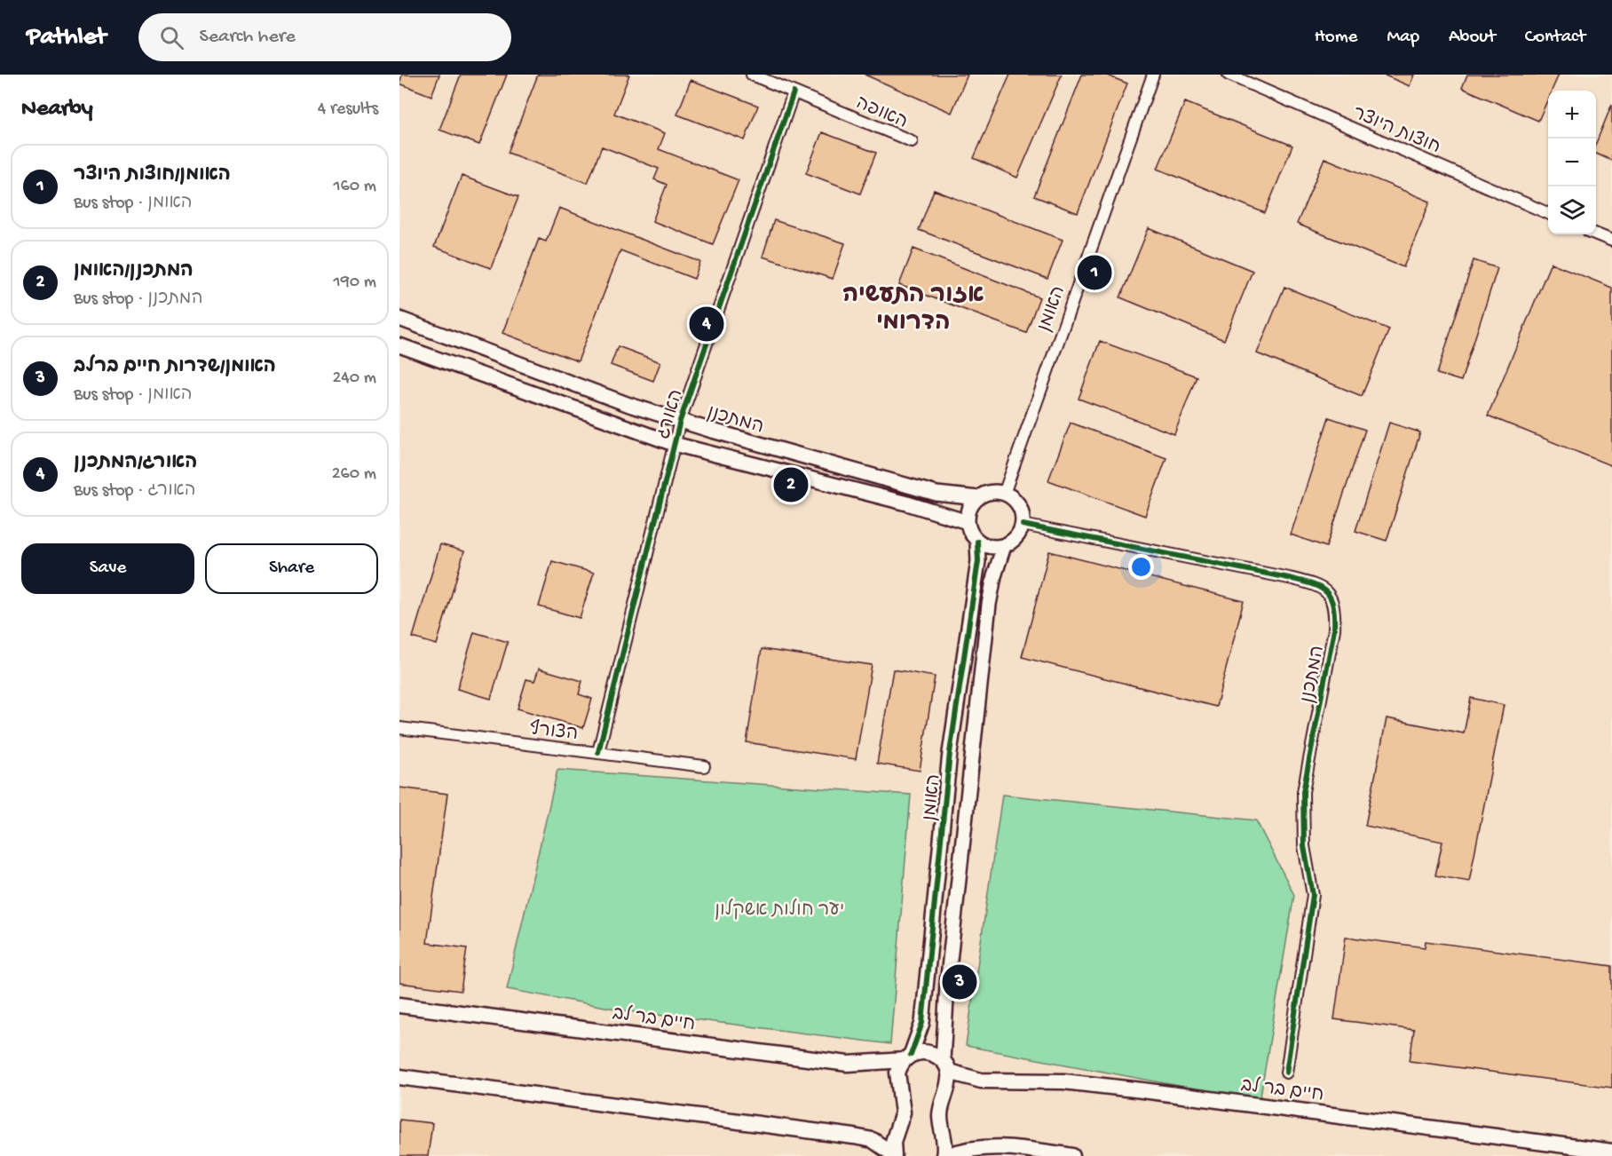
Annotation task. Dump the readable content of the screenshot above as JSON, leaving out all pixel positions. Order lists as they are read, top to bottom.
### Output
{
  "streets": {
    "main road": ["חיים בר לב"],
    "street": [
      "האופה",
      "חוצות היוצר",
      "האומן",
      "האורג",
      "המתכנן",
      "הצורף"
    ]
  },
  "crossings": [
    ["האופה", "האורג"],
    ["האומן", "המתכנן"],
    ["האומן", "חיים בר לב"],
    ["האורג", "המתכנן"],
    ["האורג", "הצורף"]
  ],
  "districts": ["אזור התעשיה הדרומי"],
  "parks": ["יער חולות אשקלון"],
  "page": {
    "header": "Pathlet",
    "search": "Search here",
    "nav": [
      "Home",
      "Map",
      "About",
      "Contact"
    ],
    "heading": ["Nearby", "4 results"],
    "map_buttons": ["+", "−"],
    "list": [
      {
        "mark": "1",
        "name": "האומן/חוצות היוצר",
        "note": "Bus stop · האומן",
        "value": "160 m"
      },
      {
        "mark": "2",
        "name": "המתכנן/האומן",
        "note": "Bus stop · המתכנן",
        "value": "190 m"
      },
      {
        "mark": "3",
        "name": "האומן/שדרות חיים ברלב",
        "note": "Bus stop · האומן",
        "value": "240 m"
      },
      {
        "mark": "4",
        "name": "האורג/המתכנן",
        "note": "Bus stop · האורג",
        "value": "260 m"
      }
    ],
    "pins": [
      "1",
      "4",
      "2",
      "3"
    ],
    "buttons": ["Save", "Share"]
  }
}
